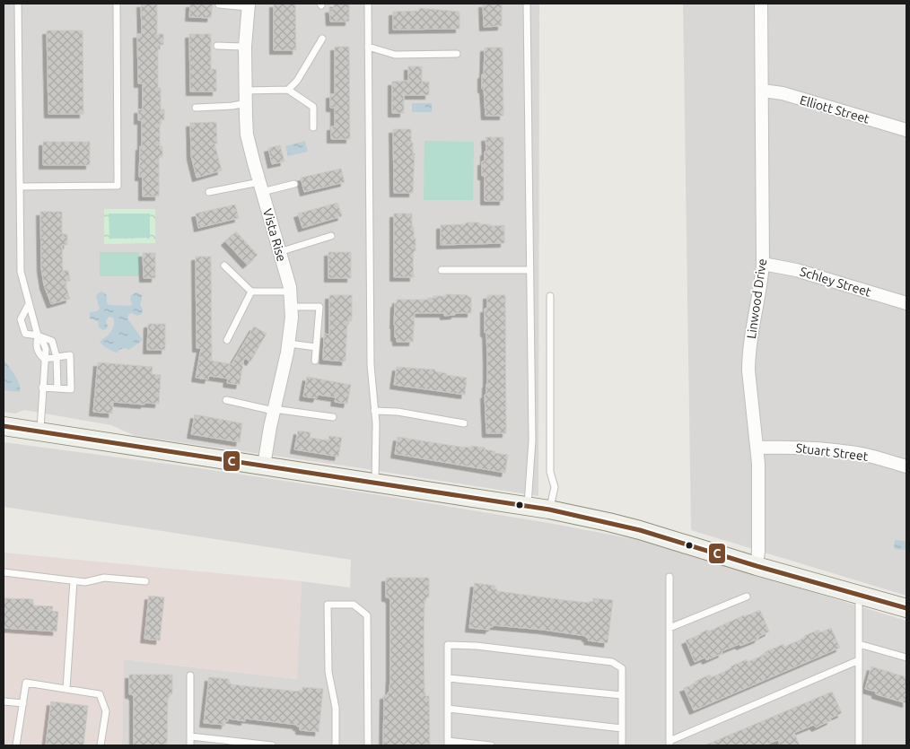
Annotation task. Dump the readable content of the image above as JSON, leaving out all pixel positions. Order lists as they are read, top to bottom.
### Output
{
  "streets": {
    "street": [
      "Elliott Street",
      "Vista Rise",
      "Schley Street",
      "Linwood Drive",
      "Stuart Street"
    ]
  },
  "crossings": [
    ["Elliott Street", "Linwood Drive"],
    ["Schley Street", "Linwood Drive"],
    ["Linwood Drive", "Stuart Street"]
  ],
  "lines": ["transit line C"]
}
